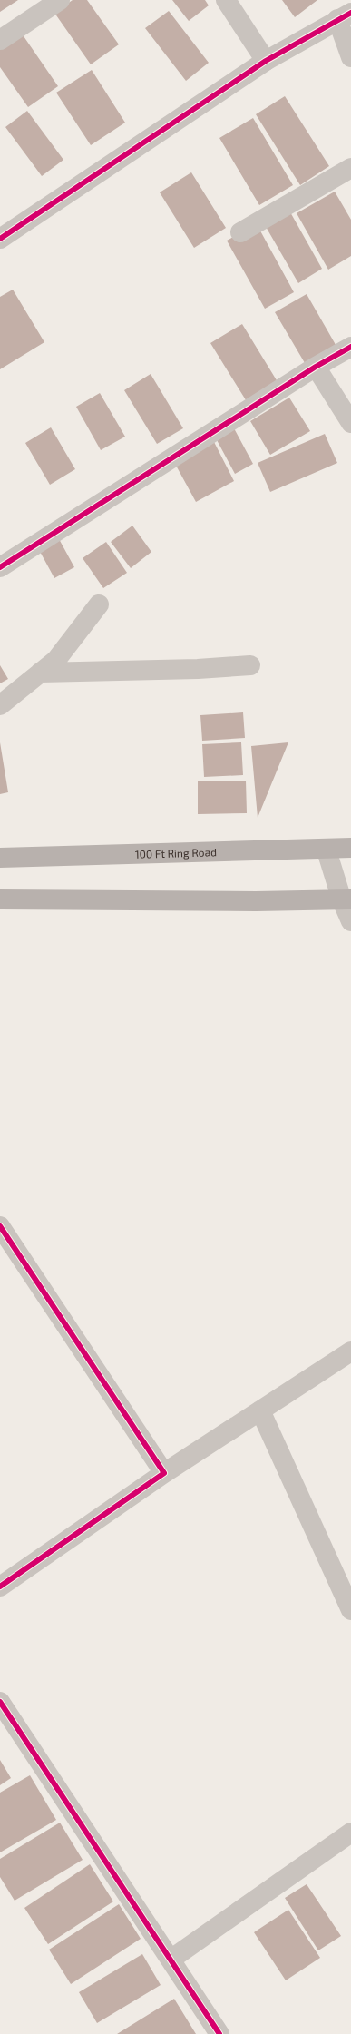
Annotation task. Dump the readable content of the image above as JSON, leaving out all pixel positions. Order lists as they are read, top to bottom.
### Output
{
  "streets": {
    "main road": ["100 Ft Ring Road"]
  }
}
